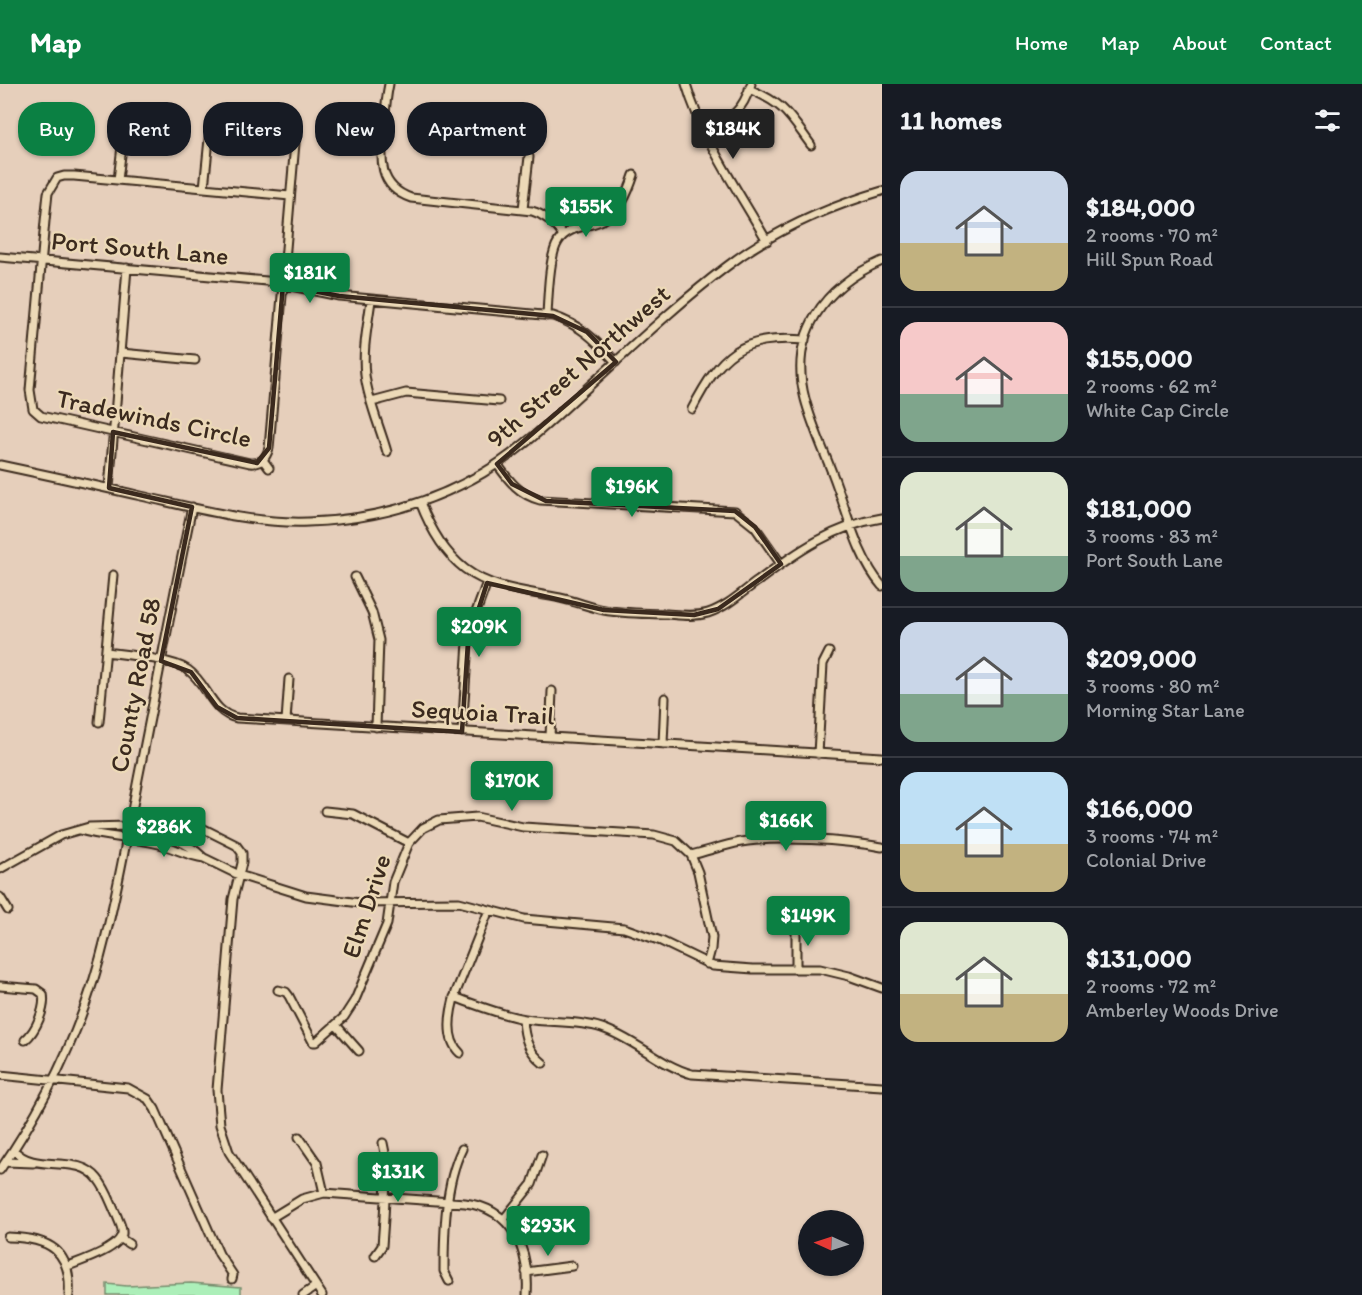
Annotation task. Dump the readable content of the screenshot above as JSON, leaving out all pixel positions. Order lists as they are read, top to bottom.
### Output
{
  "streets": {
    "street": [
      "Port South Lane",
      "9th Street Northwest",
      "Tradewinds Circle",
      "County Road 58",
      "Sequoia Trail",
      "Elm Drive"
    ]
  },
  "crossings": [
    ["Port South Lane", "9th Street Northwest"],
    ["Port South Lane", "Tradewinds Circle"],
    ["9th Street Northwest", "County Road 58"],
    ["County Road 58", "Sequoia Trail"]
  ],
  "north": "left",
  "page": {
    "header": "Map",
    "nav": [
      "Home",
      "Map",
      "About",
      "Contact"
    ],
    "heading": "11 homes",
    "chip": [
      "Buy",
      "Rent",
      "Filters",
      "New",
      "Apartment"
    ],
    "price": [
      "$184K",
      "$155K",
      "$181K",
      "$196K",
      "$209K",
      "$170K",
      "$166K",
      "$286K",
      "$149K",
      "$131K",
      "$293K"
    ],
    "list": [
      {
        "name": "$184,000",
        "note": "2 rooms · 70 m² · Hill Spun Road"
      },
      {
        "name": "$155,000",
        "note": "2 rooms · 62 m² · White Cap Circle"
      },
      {
        "name": "$181,000",
        "note": "3 rooms · 83 m² · Port South Lane"
      },
      {
        "name": "$209,000",
        "note": "3 rooms · 80 m² · Morning Star Lane"
      },
      {
        "name": "$166,000",
        "note": "3 rooms · 74 m² · Colonial Drive"
      },
      {
        "name": "$131,000",
        "note": "2 rooms · 72 m² · Amberley Woods Drive"
      }
    ]
  }
}
